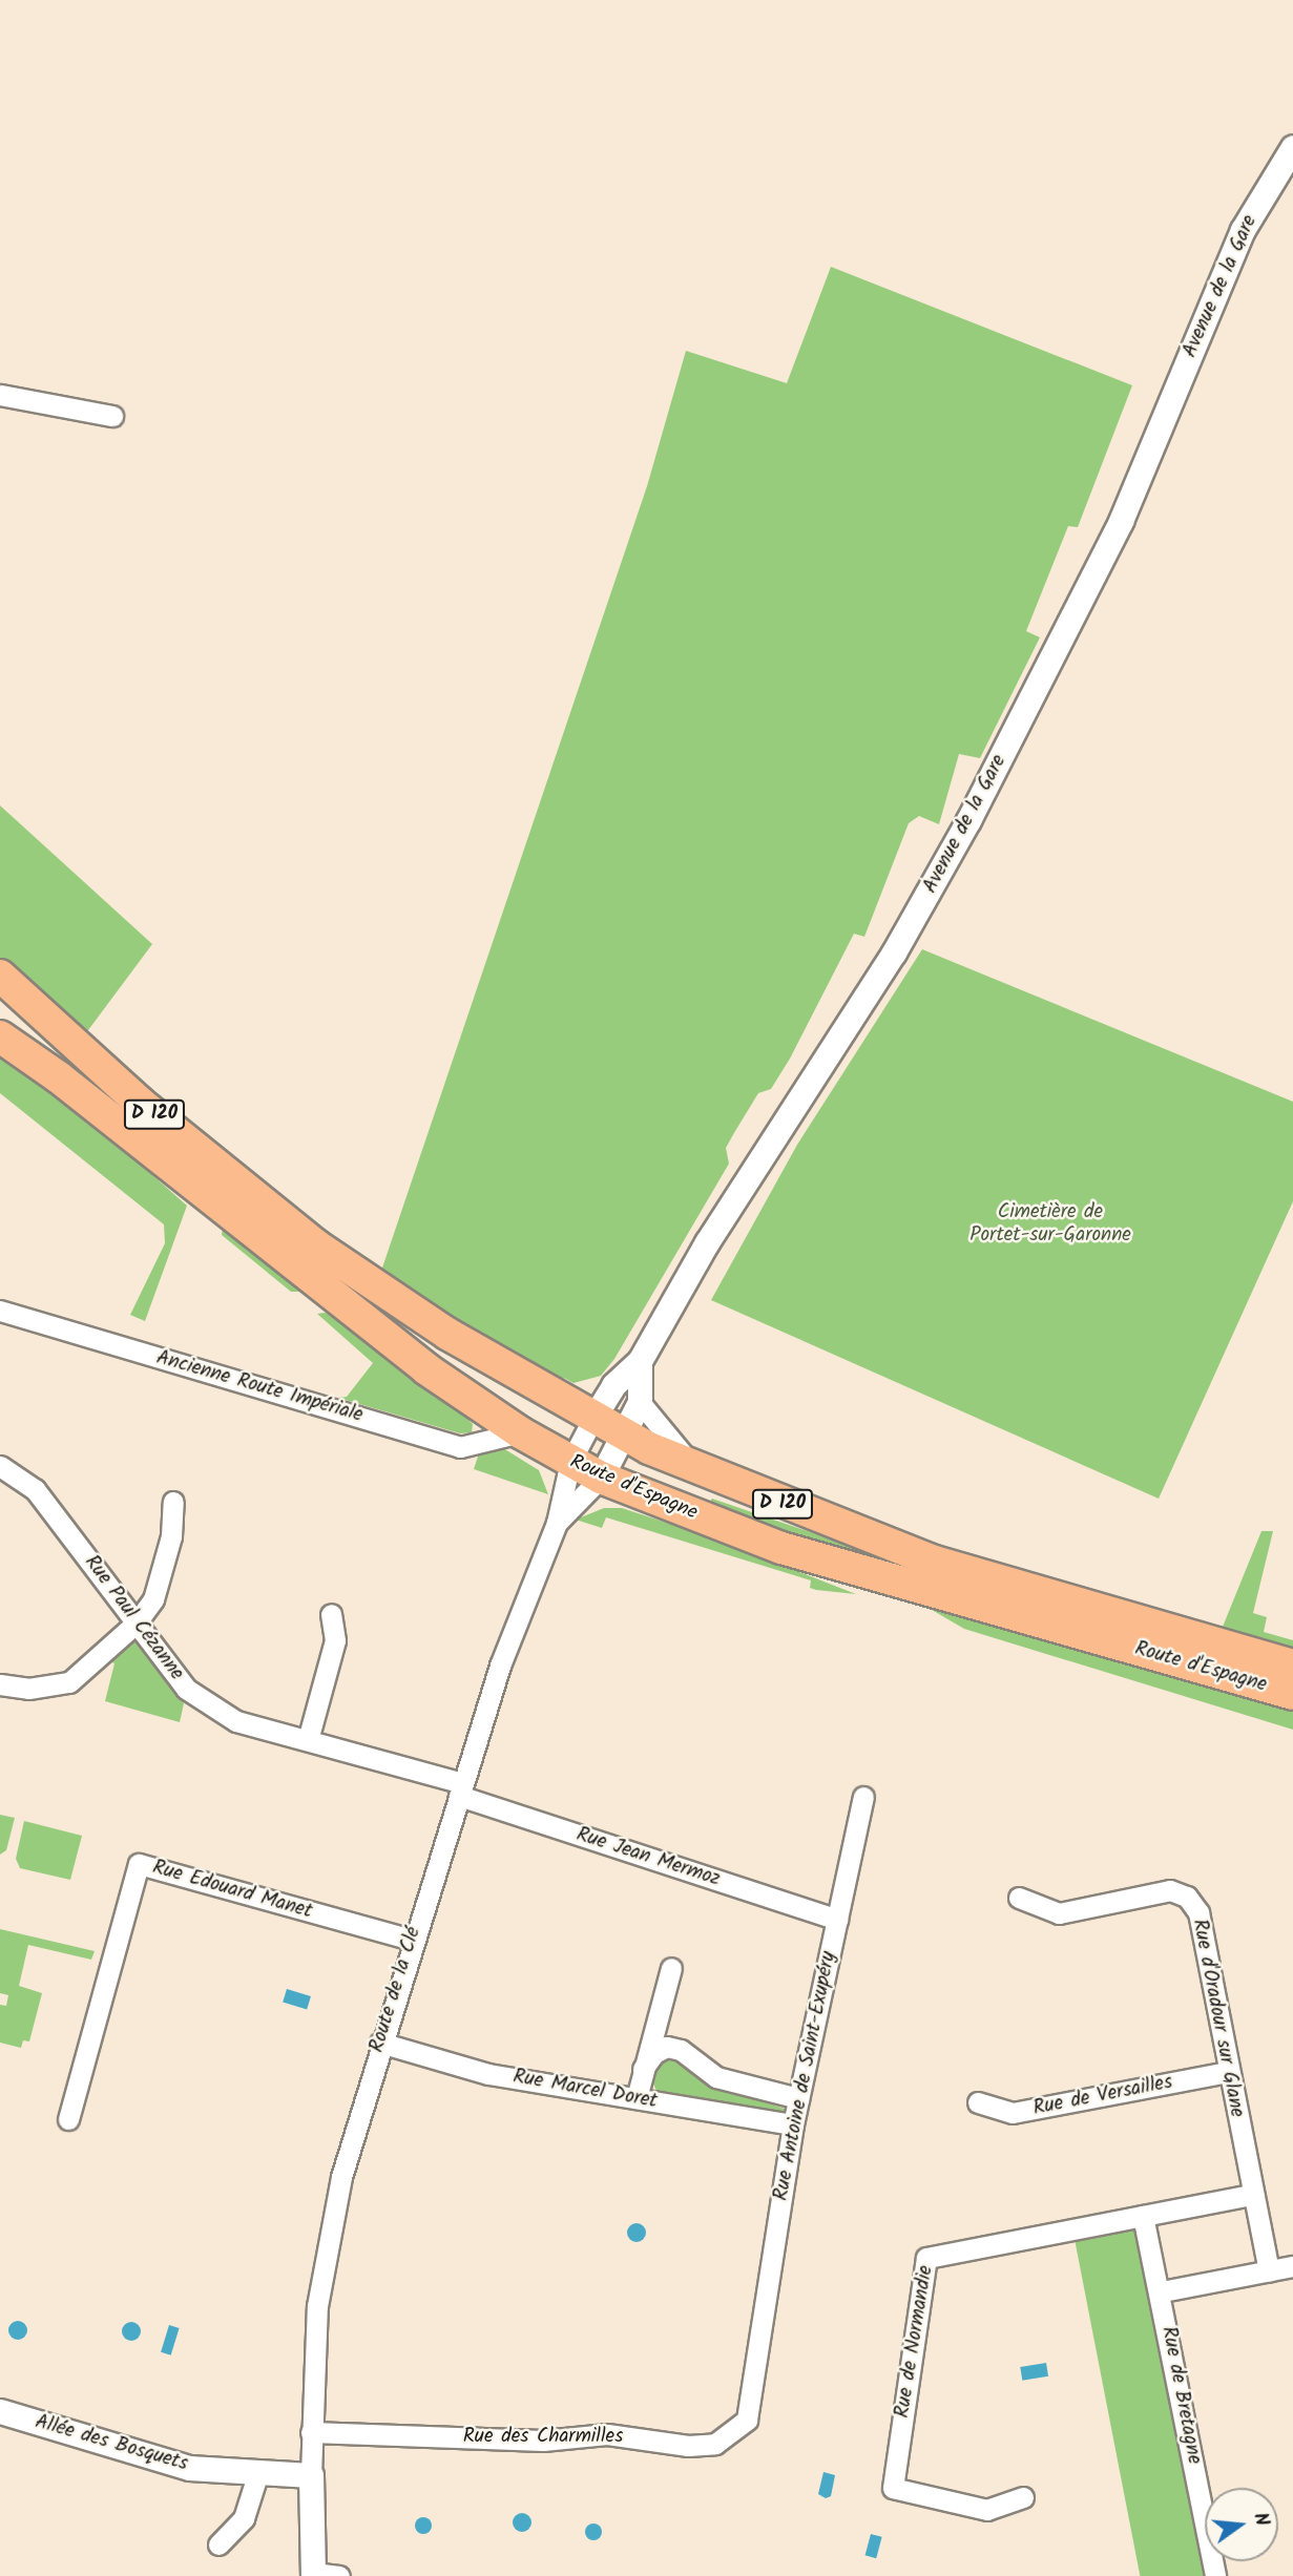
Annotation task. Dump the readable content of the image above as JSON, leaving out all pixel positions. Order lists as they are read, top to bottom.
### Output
{
  "streets": {
    "main road": ["D 120", "Route d'Espagne"],
    "street": [
      "Avenue de la Gare",
      "Ancienne Route Impériale",
      "Rue Paul Cézanne",
      "Rue Jean Mermoz",
      "Rue Edouard Manet",
      "Route de la Clé",
      "Rue d'Oradour sur Glane",
      "Rue Antoine de Saint-Exupéry",
      "Rue Marcel Doret",
      "Rue de Versailles",
      "Rue de Normandie",
      "Rue de Bretagne",
      "Rue des Charmilles",
      "Allée des Bosquets"
    ]
  },
  "crossings": [
    ["Avenue de la Gare", "Route d'Espagne"],
    ["Avenue de la Gare", "Route de la Clé"],
    ["Ancienne Route Impériale", "Route d'Espagne"],
    ["Route d'Espagne", "Route de la Clé"],
    ["Rue Paul Cézanne", "Rue Jean Mermoz"],
    ["Rue Paul Cézanne", "Route de la Clé"],
    ["Rue Jean Mermoz", "Route de la Clé"],
    ["Rue Jean Mermoz", "Rue Antoine de Saint-Exupéry"],
    ["Rue Edouard Manet", "Route de la Clé"],
    ["Route de la Clé", "Rue Marcel Doret"],
    ["Route de la Clé", "Rue des Charmilles"],
    ["Route de la Clé", "Allée des Bosquets"],
    ["Rue d'Oradour sur Glane", "Rue de Versailles"],
    ["Rue d'Oradour sur Glane", "Rue de Normandie"],
    ["Rue Antoine de Saint-Exupéry", "Rue Marcel Doret"],
    ["Rue Antoine de Saint-Exupéry", "Rue des Charmilles"],
    ["Rue de Normandie", "Rue de Bretagne"]
  ],
  "parks": ["Cimetière de Portet-sur-Garonne"],
  "north": "right"
}
